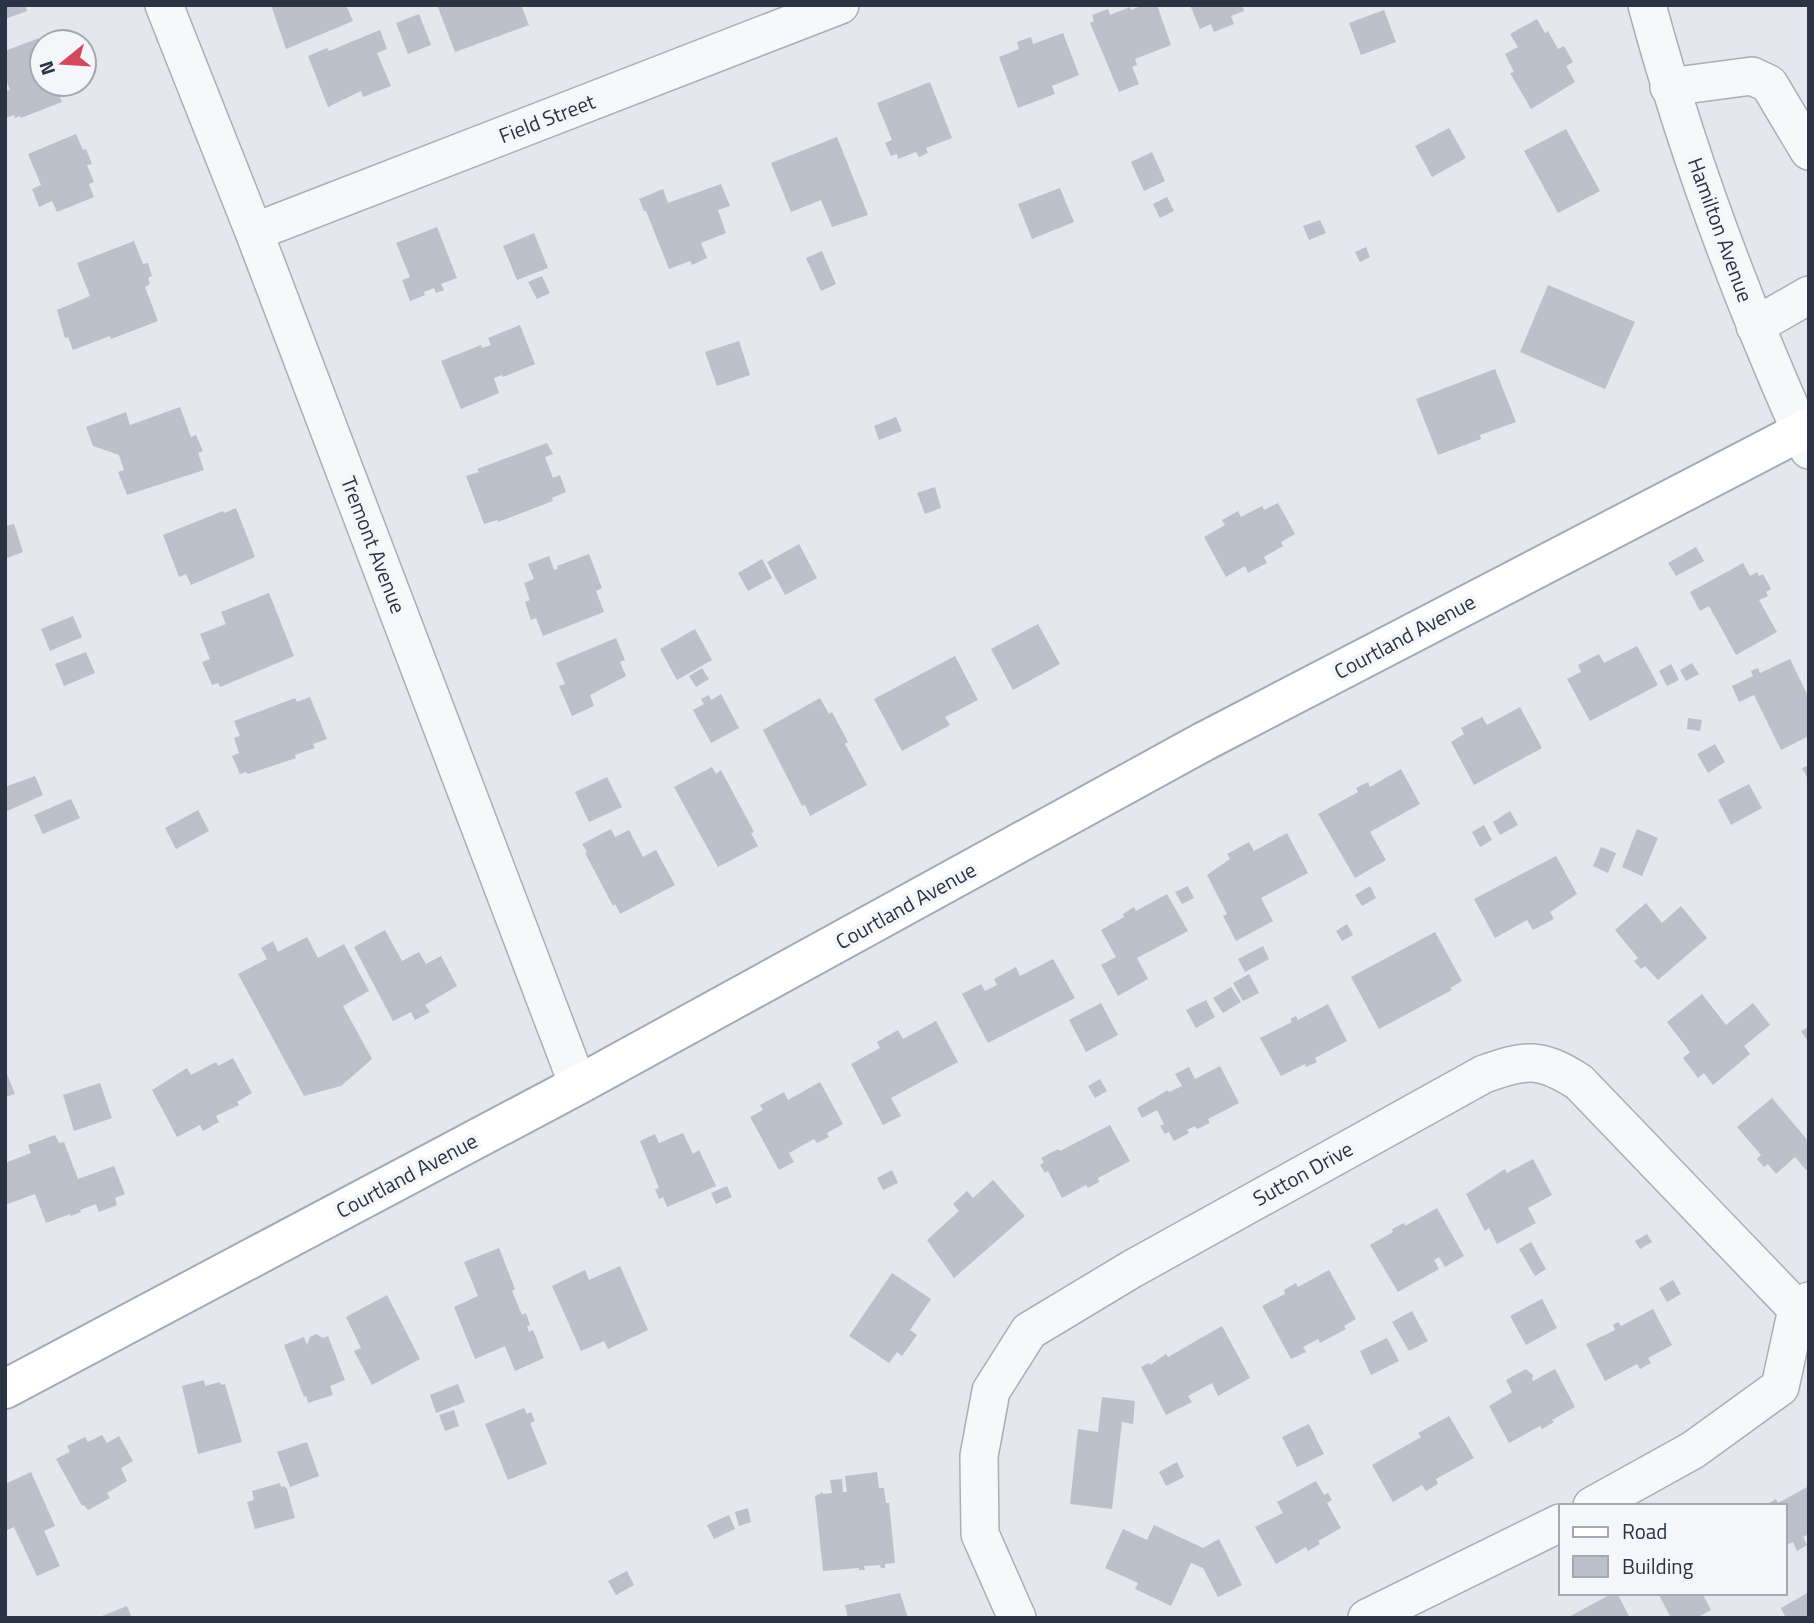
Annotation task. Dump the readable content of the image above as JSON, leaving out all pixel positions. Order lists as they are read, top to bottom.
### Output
{
  "streets": {
    "main road": ["Courtland Avenue"],
    "street": [
      "Field Street",
      "Hamilton Avenue",
      "Tremont Avenue",
      "Sutton Drive"
    ]
  },
  "crossings": [
    ["Field Street", "Tremont Avenue"],
    ["Hamilton Avenue", "Courtland Avenue"],
    ["Tremont Avenue", "Courtland Avenue"]
  ],
  "legend": ["Road", "Building"],
  "north": "left"
}
